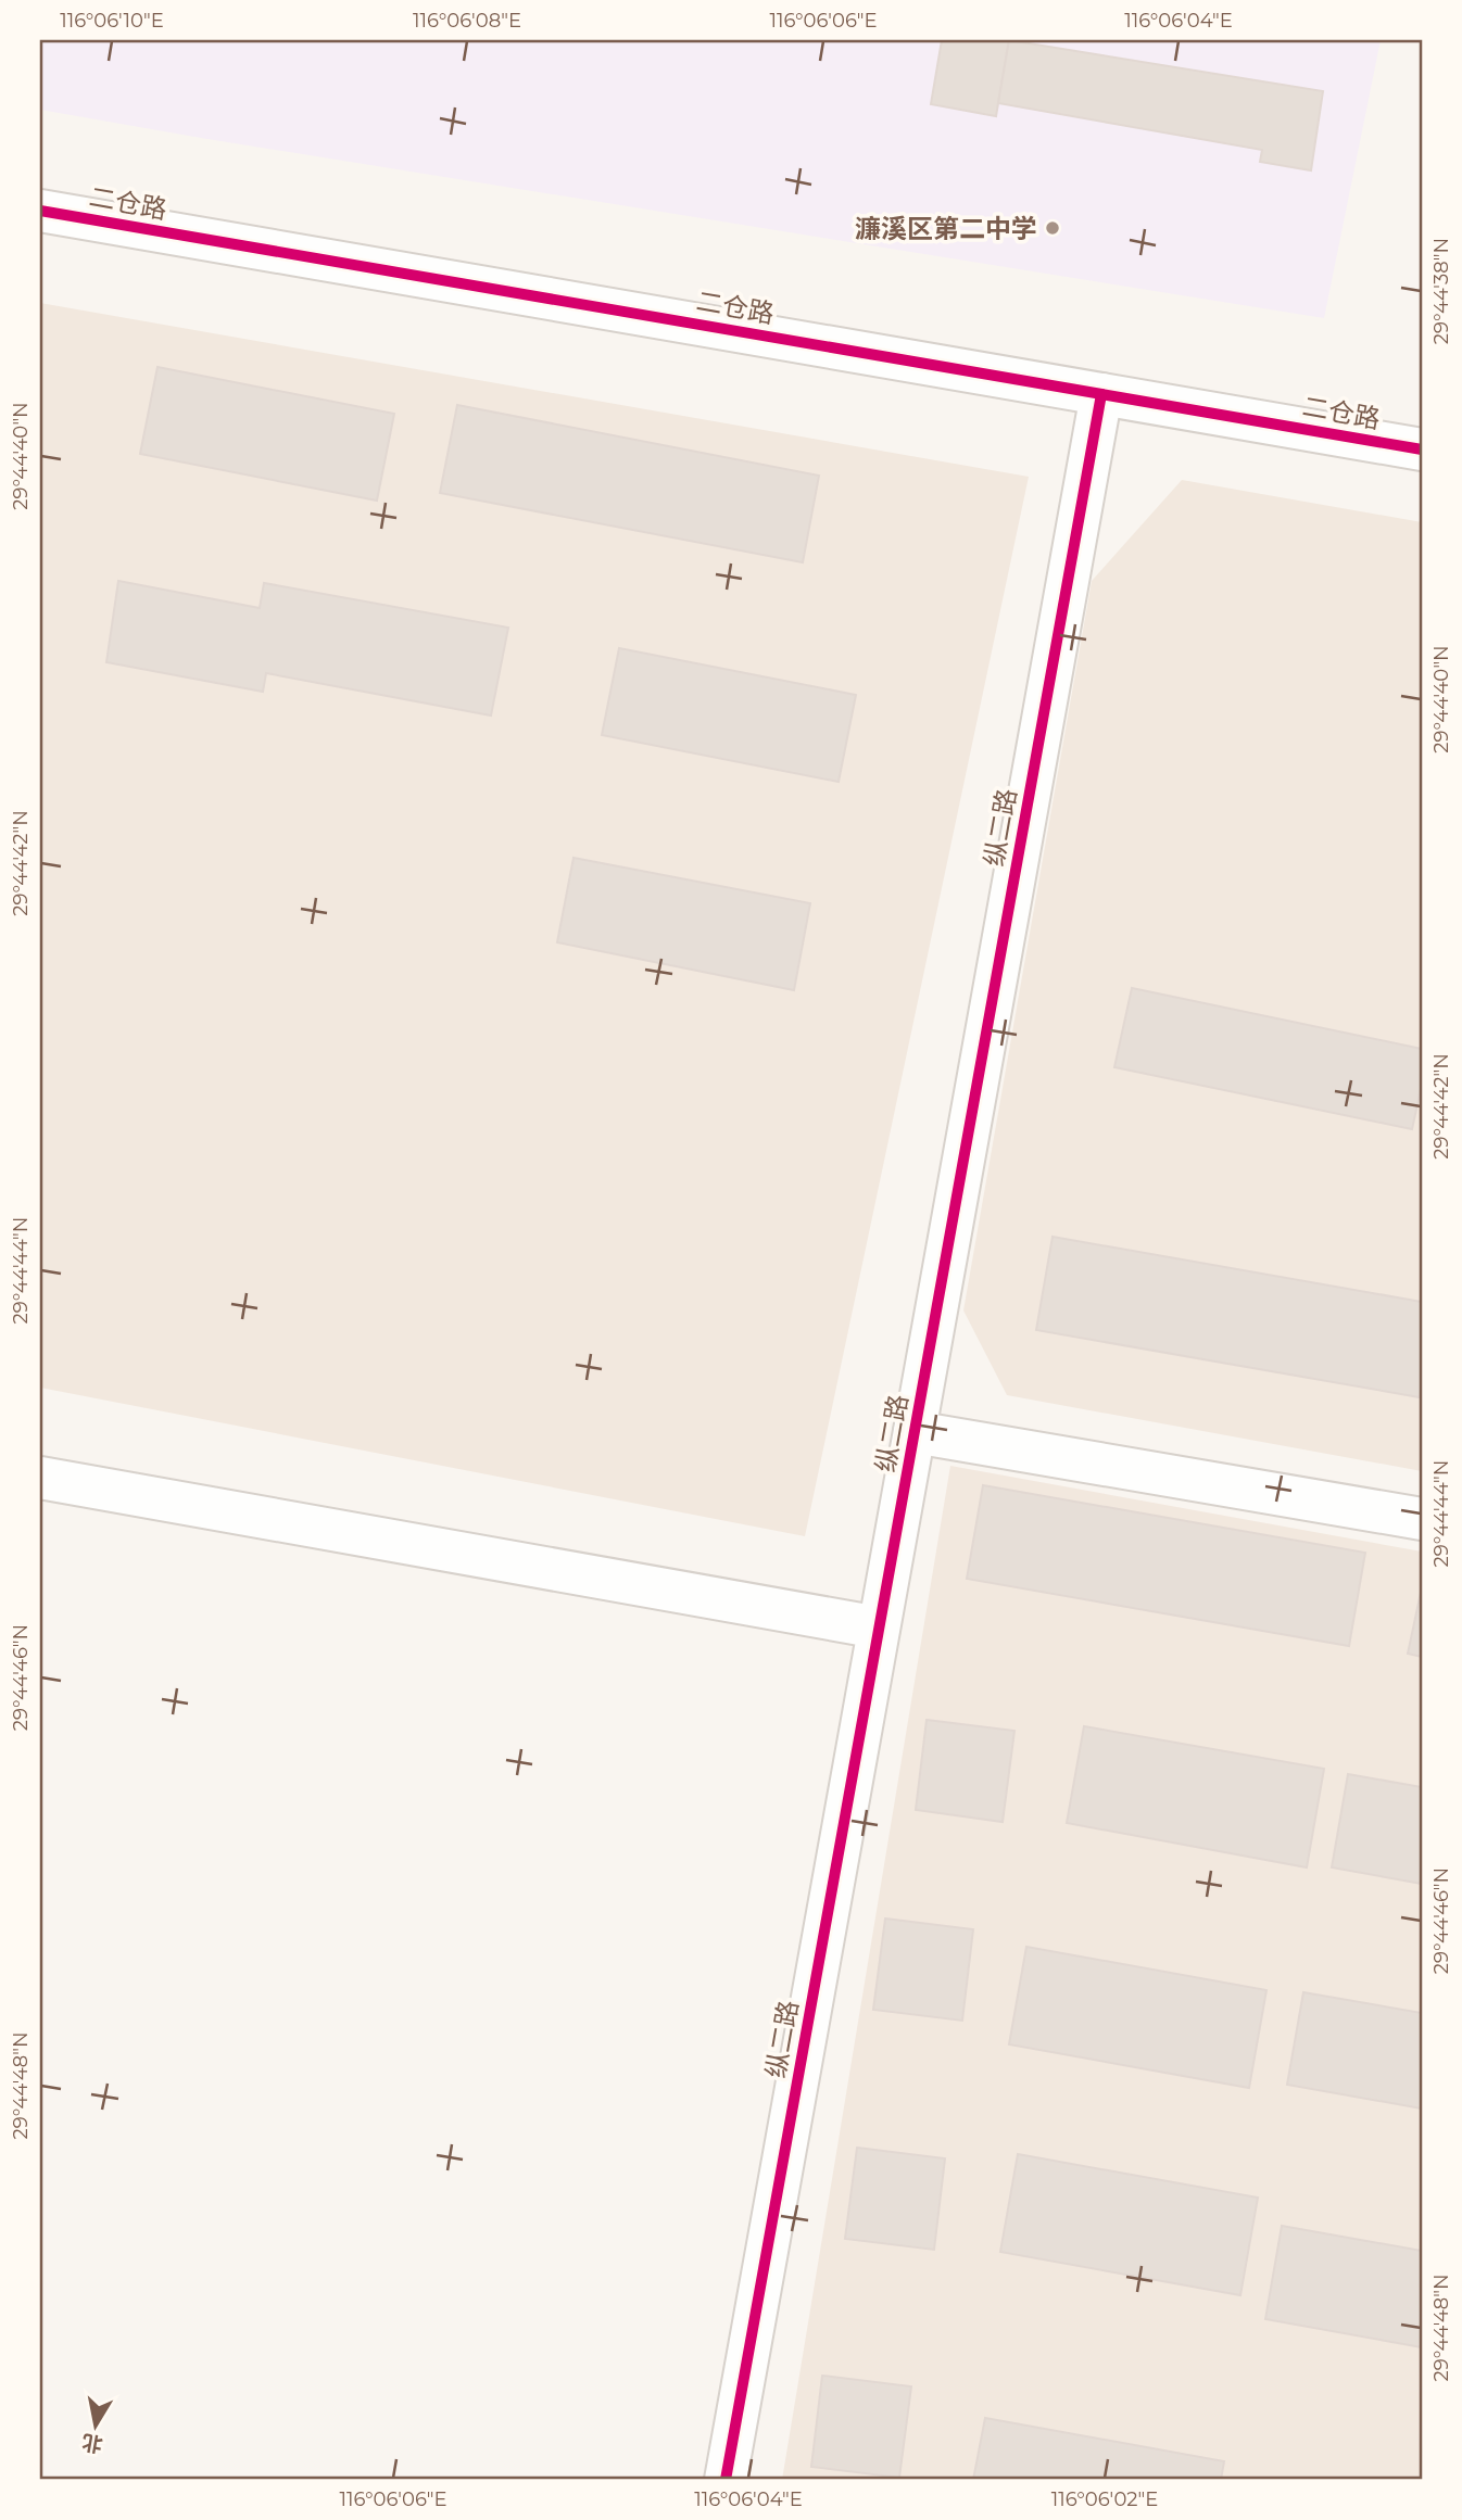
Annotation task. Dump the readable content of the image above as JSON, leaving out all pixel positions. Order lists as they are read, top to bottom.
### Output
{
  "streets": {
    "street": ["二仓路", "纵二路"]
  },
  "crossings": [
    ["二仓路", "纵二路"]
  ],
  "places": ["濂溪区第二中学"],
  "north": "bottom",
  "coordinates": [
    "116°06'10\"E",
    "116°06'08\"E",
    "116°06'06\"E",
    "116°06'04\"E",
    "29°44'38\"N",
    "29°44'40\"N",
    "29°44'42\"N",
    "29°44'44\"N",
    "29°44'46\"N",
    "29°44'48\"N",
    "116°06'02\"E"
  ]
}
